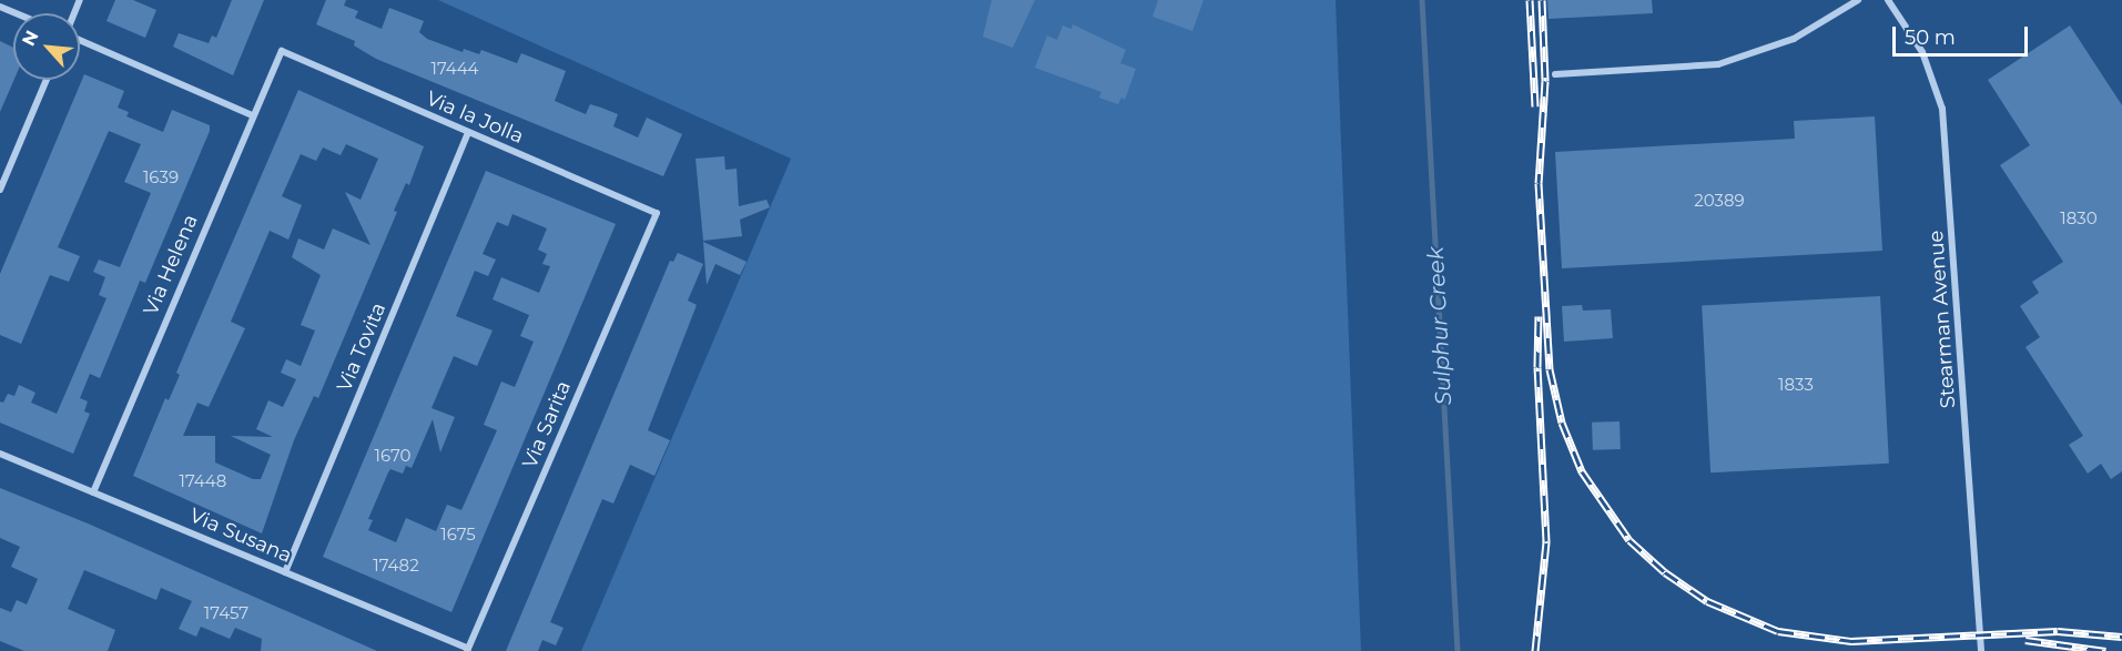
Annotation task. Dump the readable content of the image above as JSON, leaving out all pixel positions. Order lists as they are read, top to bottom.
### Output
{
  "streets": {
    "street": [
      "Via la Jolla",
      "Via Helena",
      "Stearman Avenue",
      "Via Tovita",
      "Via Sarita",
      "Via Susana"
    ]
  },
  "crossings": [
    ["Via la Jolla", "Via Helena"],
    ["Via la Jolla", "Via Tovita"],
    ["Via la Jolla", "Via Sarita"],
    ["Via Helena", "Via Susana"],
    ["Via Tovita", "Via Susana"],
    ["Via Sarita", "Via Susana"]
  ],
  "water": ["Sulphur Creek"],
  "house_numbers": [
    "17444",
    "1639",
    "20389",
    "1830",
    "1833",
    "1670",
    "17448",
    "1675",
    "17482",
    "17457"
  ],
  "scale_bar": "50 m",
  "north": "top left"
}
